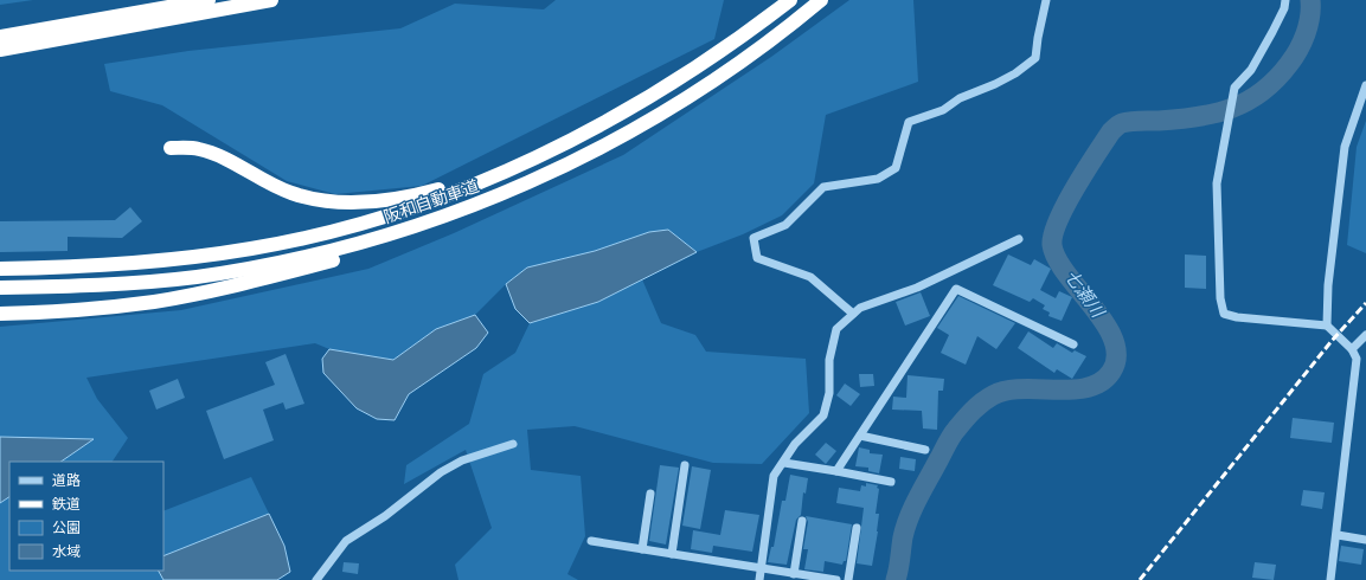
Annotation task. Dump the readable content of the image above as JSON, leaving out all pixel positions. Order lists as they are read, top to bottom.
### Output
{
  "streets": {
    "highway": ["阪和自動車道"]
  },
  "water": ["七瀬川"],
  "legend": [
    "道路",
    "鉄道",
    "公園",
    "水域"
  ]
}
